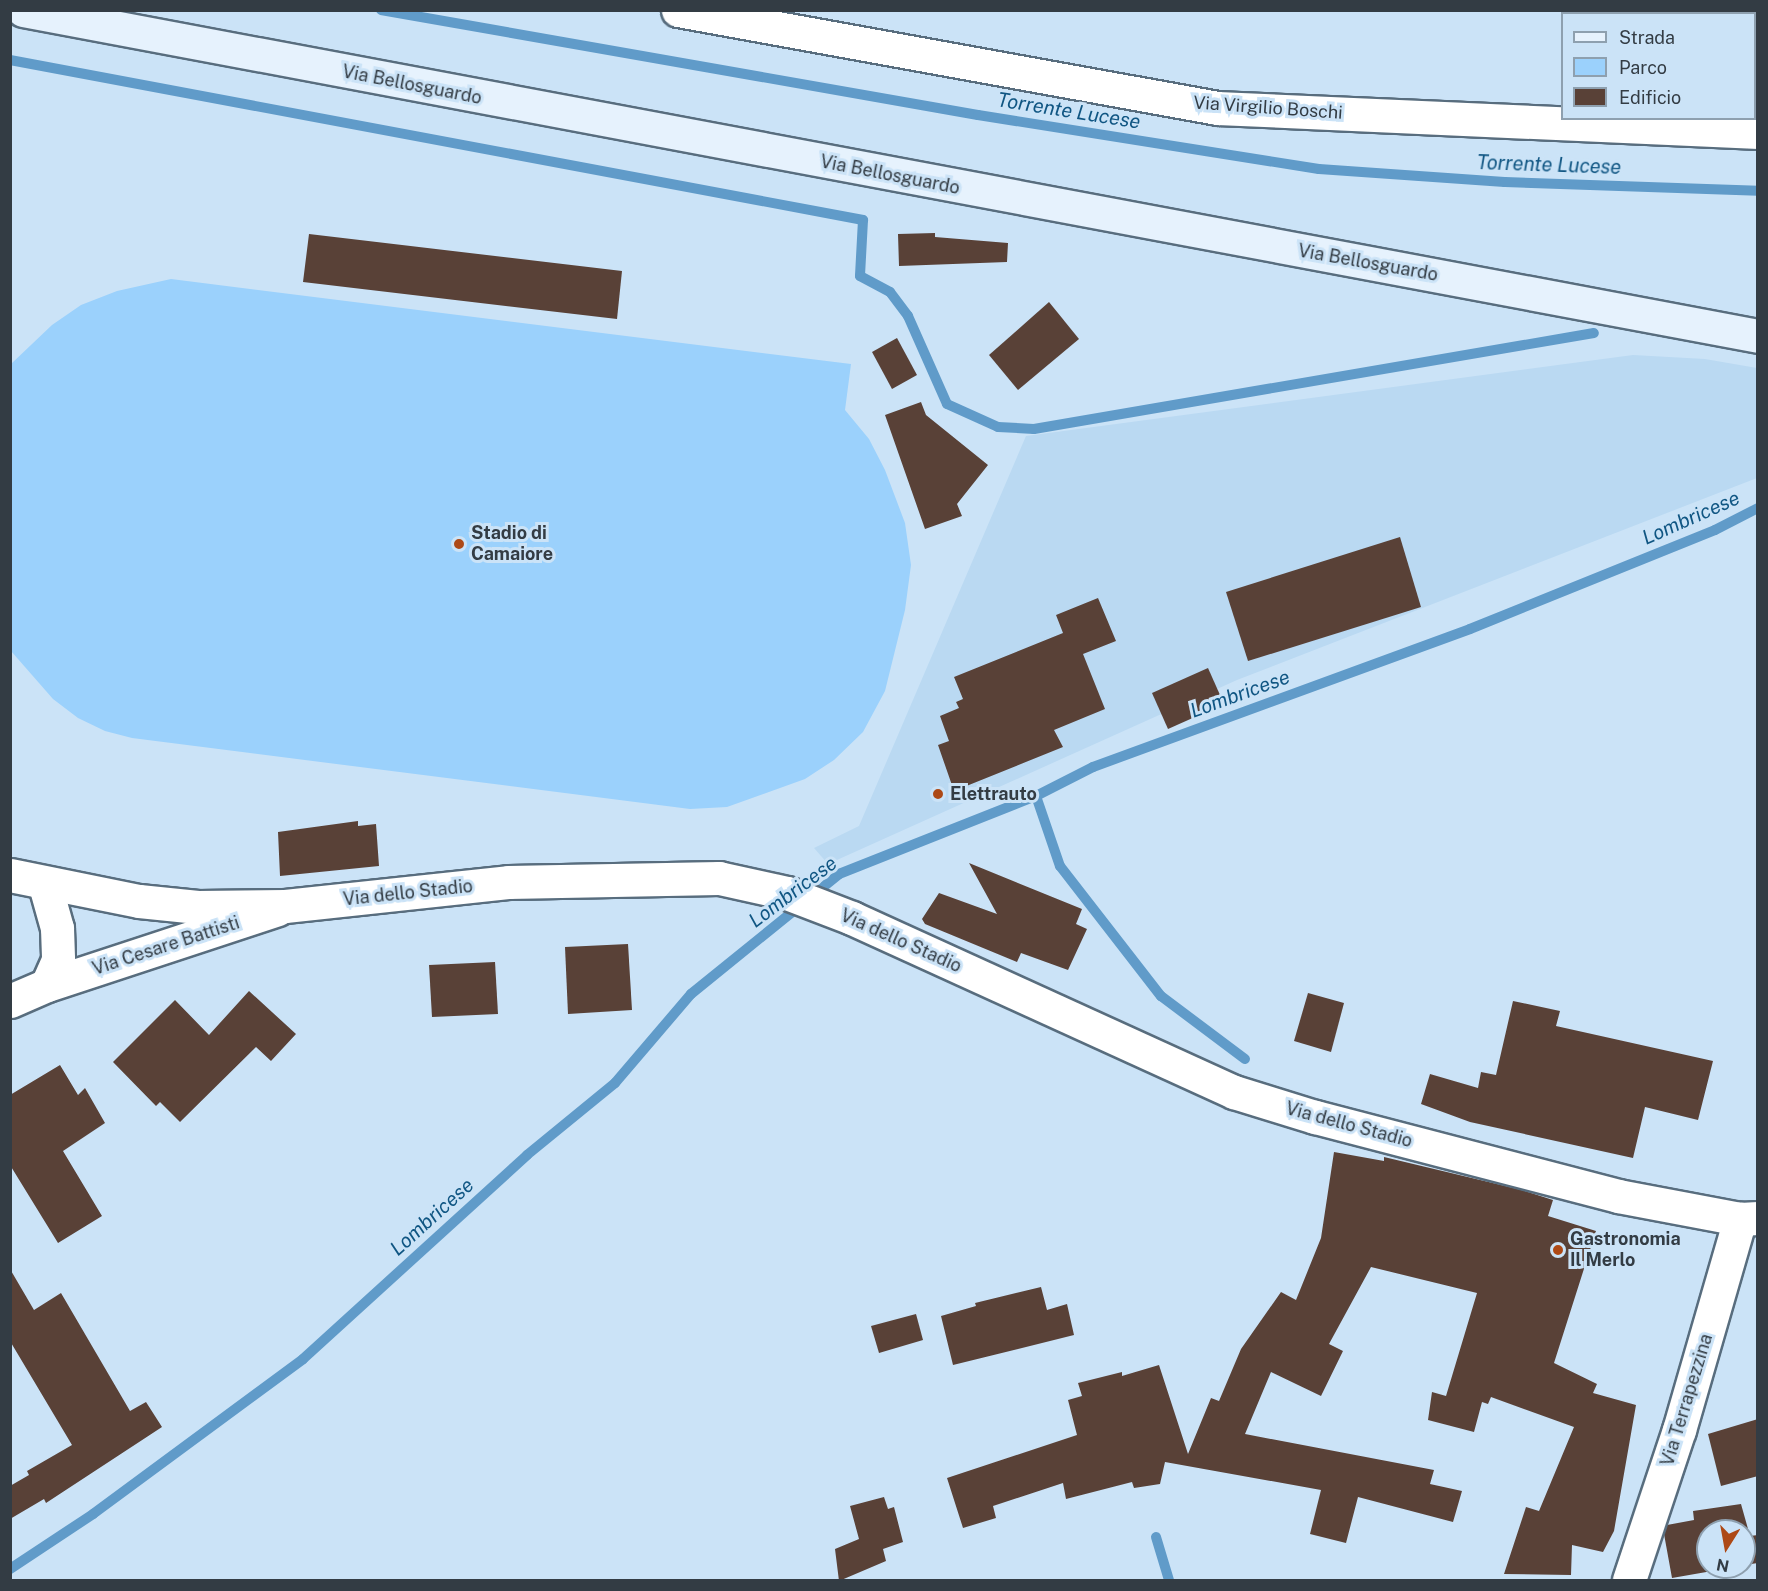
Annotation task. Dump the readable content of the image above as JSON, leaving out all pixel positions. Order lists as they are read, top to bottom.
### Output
{
  "streets": {
    "main road": ["Via Bellosguardo"],
    "street": [
      "Via Virgilio Boschi",
      "Via dello Stadio",
      "Via Cesare Battisti",
      "Via Terrapezzina"
    ]
  },
  "crossings": [
    ["Via dello Stadio", "Via Cesare Battisti"],
    ["Via dello Stadio", "Via Terrapezzina"]
  ],
  "water": ["Torrente Lucese", "Lombricese"],
  "places": ["Stadio di Camaiore", "Elettrauto", "Gastronomia Il Merlo"],
  "legend": ["Strada", "Parco", "Edificio"],
  "north": "bottom"
}
